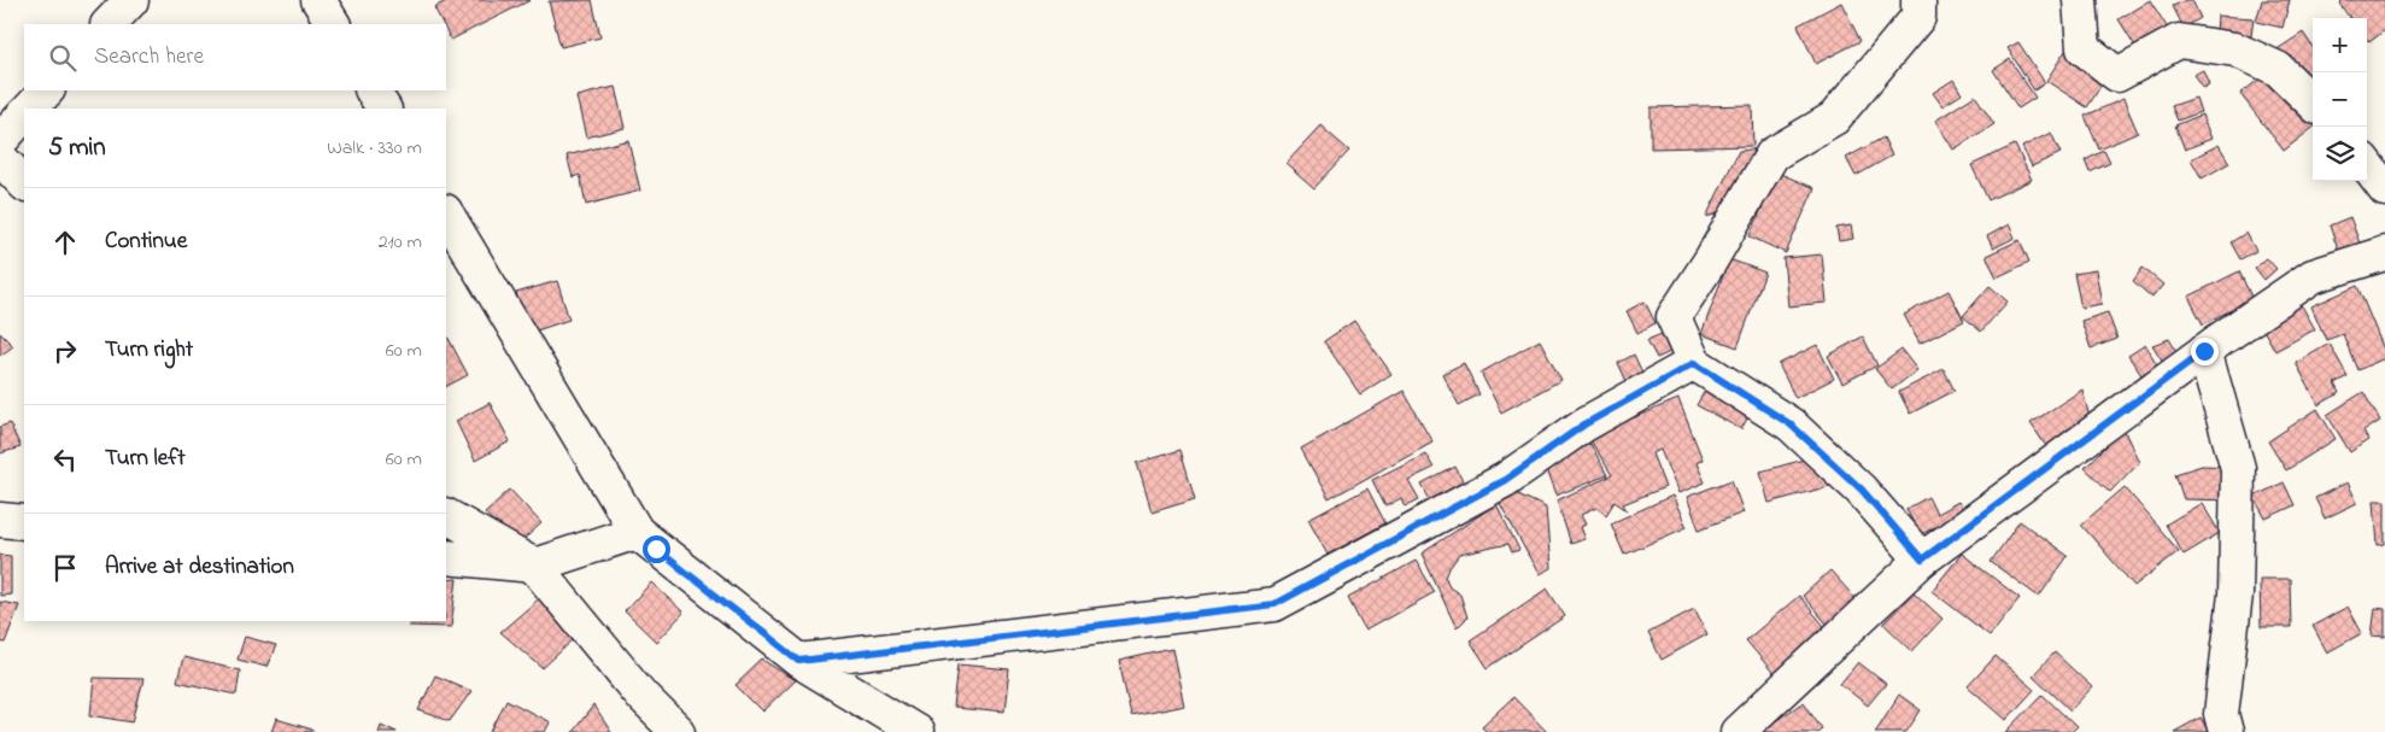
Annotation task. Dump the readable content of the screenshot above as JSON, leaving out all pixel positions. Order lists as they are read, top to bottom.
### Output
{
  "page": {
    "map_buttons": ["+", "−"],
    "search": "Search here",
    "heading": ["5 min", "Walk · 330 m"],
    "list": [
      ["Continue", "210 m"],
      ["Turn right", "60 m"],
      ["Turn left", "60 m"],
      "Arrive at destination"
    ]
  }
}
